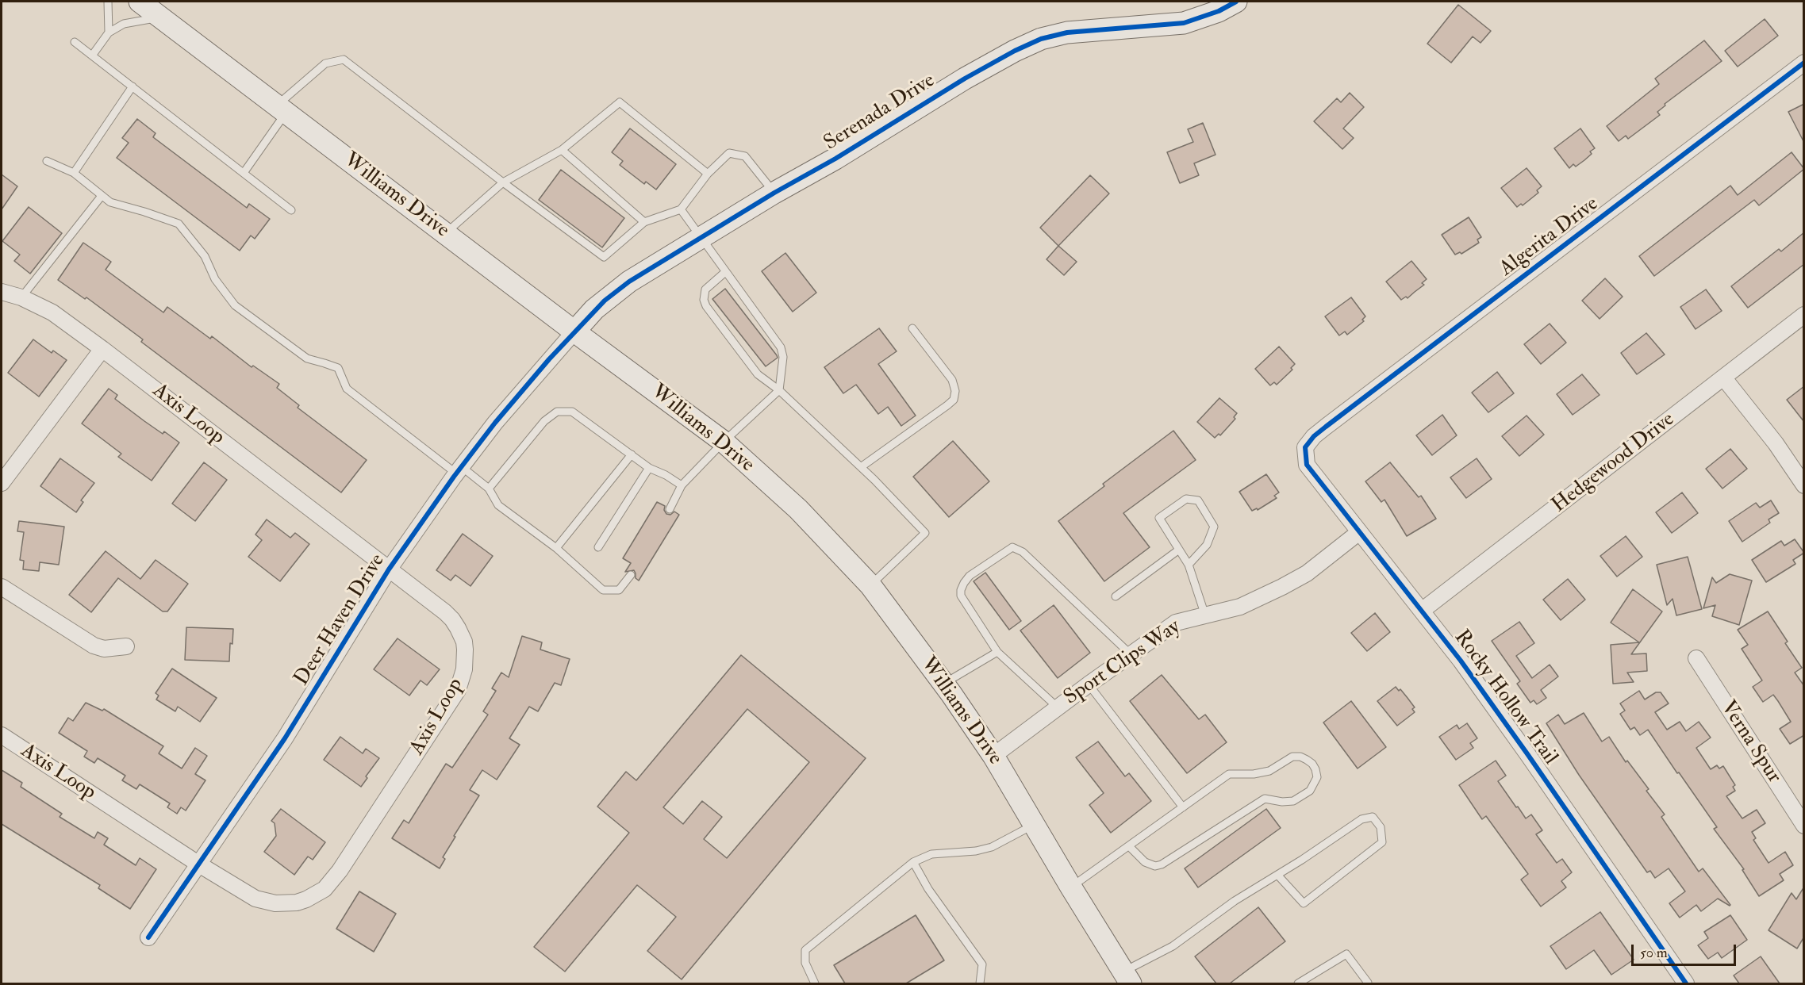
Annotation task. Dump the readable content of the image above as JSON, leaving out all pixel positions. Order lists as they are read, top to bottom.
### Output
{
  "streets": {
    "main road": ["Serenada Drive", "Williams Drive"],
    "street": [
      "Algerita Drive",
      "Axis Loop",
      "Hedgewood Drive",
      "Deer Haven Drive",
      "Sport Clips Way",
      "Rocky Hollow Trail",
      "Verna Spur"
    ]
  },
  "crossings": [
    ["Serenada Drive", "Williams Drive"],
    ["Serenada Drive", "Deer Haven Drive"],
    ["Williams Drive", "Deer Haven Drive"],
    ["Williams Drive", "Sport Clips Way"],
    ["Algerita Drive", "Rocky Hollow Trail"],
    ["Axis Loop", "Deer Haven Drive"],
    ["Hedgewood Drive", "Rocky Hollow Trail"],
    ["Sport Clips Way", "Rocky Hollow Trail"]
  ],
  "scale_bar": "50 m"
}
